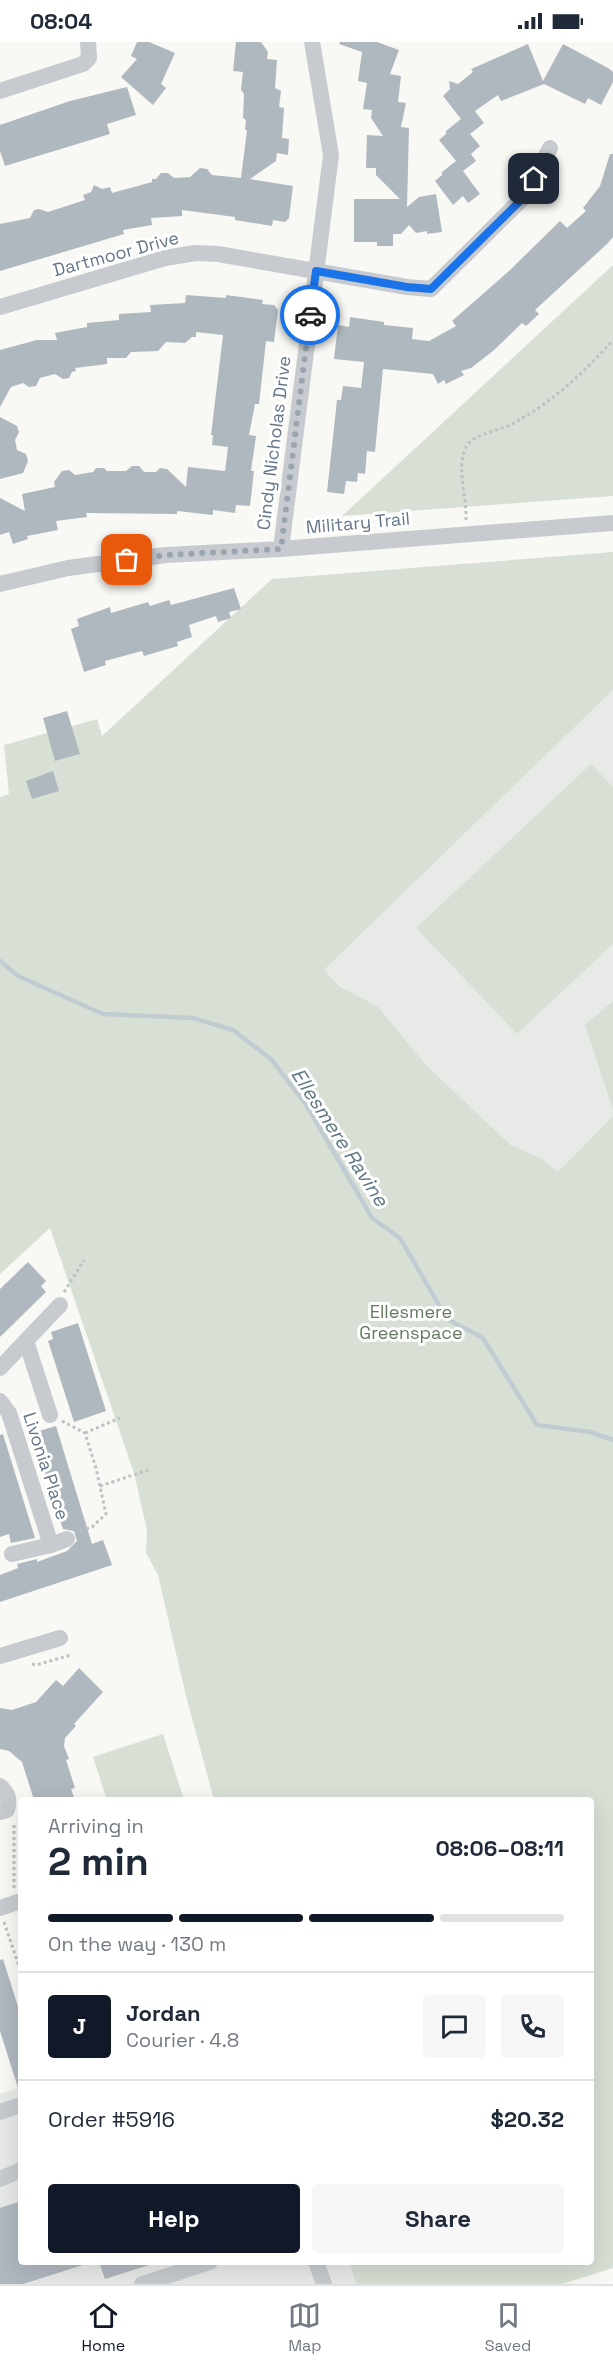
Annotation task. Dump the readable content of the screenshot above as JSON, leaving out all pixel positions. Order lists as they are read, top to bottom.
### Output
{
  "streets": {
    "street": [
      "Dartmoor Drive",
      "Cindy Nicholas Drive",
      "Military Trail",
      "Livonia Place"
    ]
  },
  "crossings": [
    ["Dartmoor Drive", "Cindy Nicholas Drive"],
    ["Cindy Nicholas Drive", "Military Trail"]
  ],
  "water": ["Ellesmere Ravine"],
  "parks": ["Ellesmere Greenspace"],
  "page": {
    "status": "08:04",
    "heading": ["2 min", "Arriving in", "08:06–08:11"],
    "panel": [
      "Jordan",
      "Courier · 4.8",
      "Order #5916",
      "$20.32"
    ],
    "bar": "On the way · 130 m",
    "round": "J",
    "buttons": ["Help", "Share"],
    "tabs": ["Home", "Map", "Saved"]
  }
}
